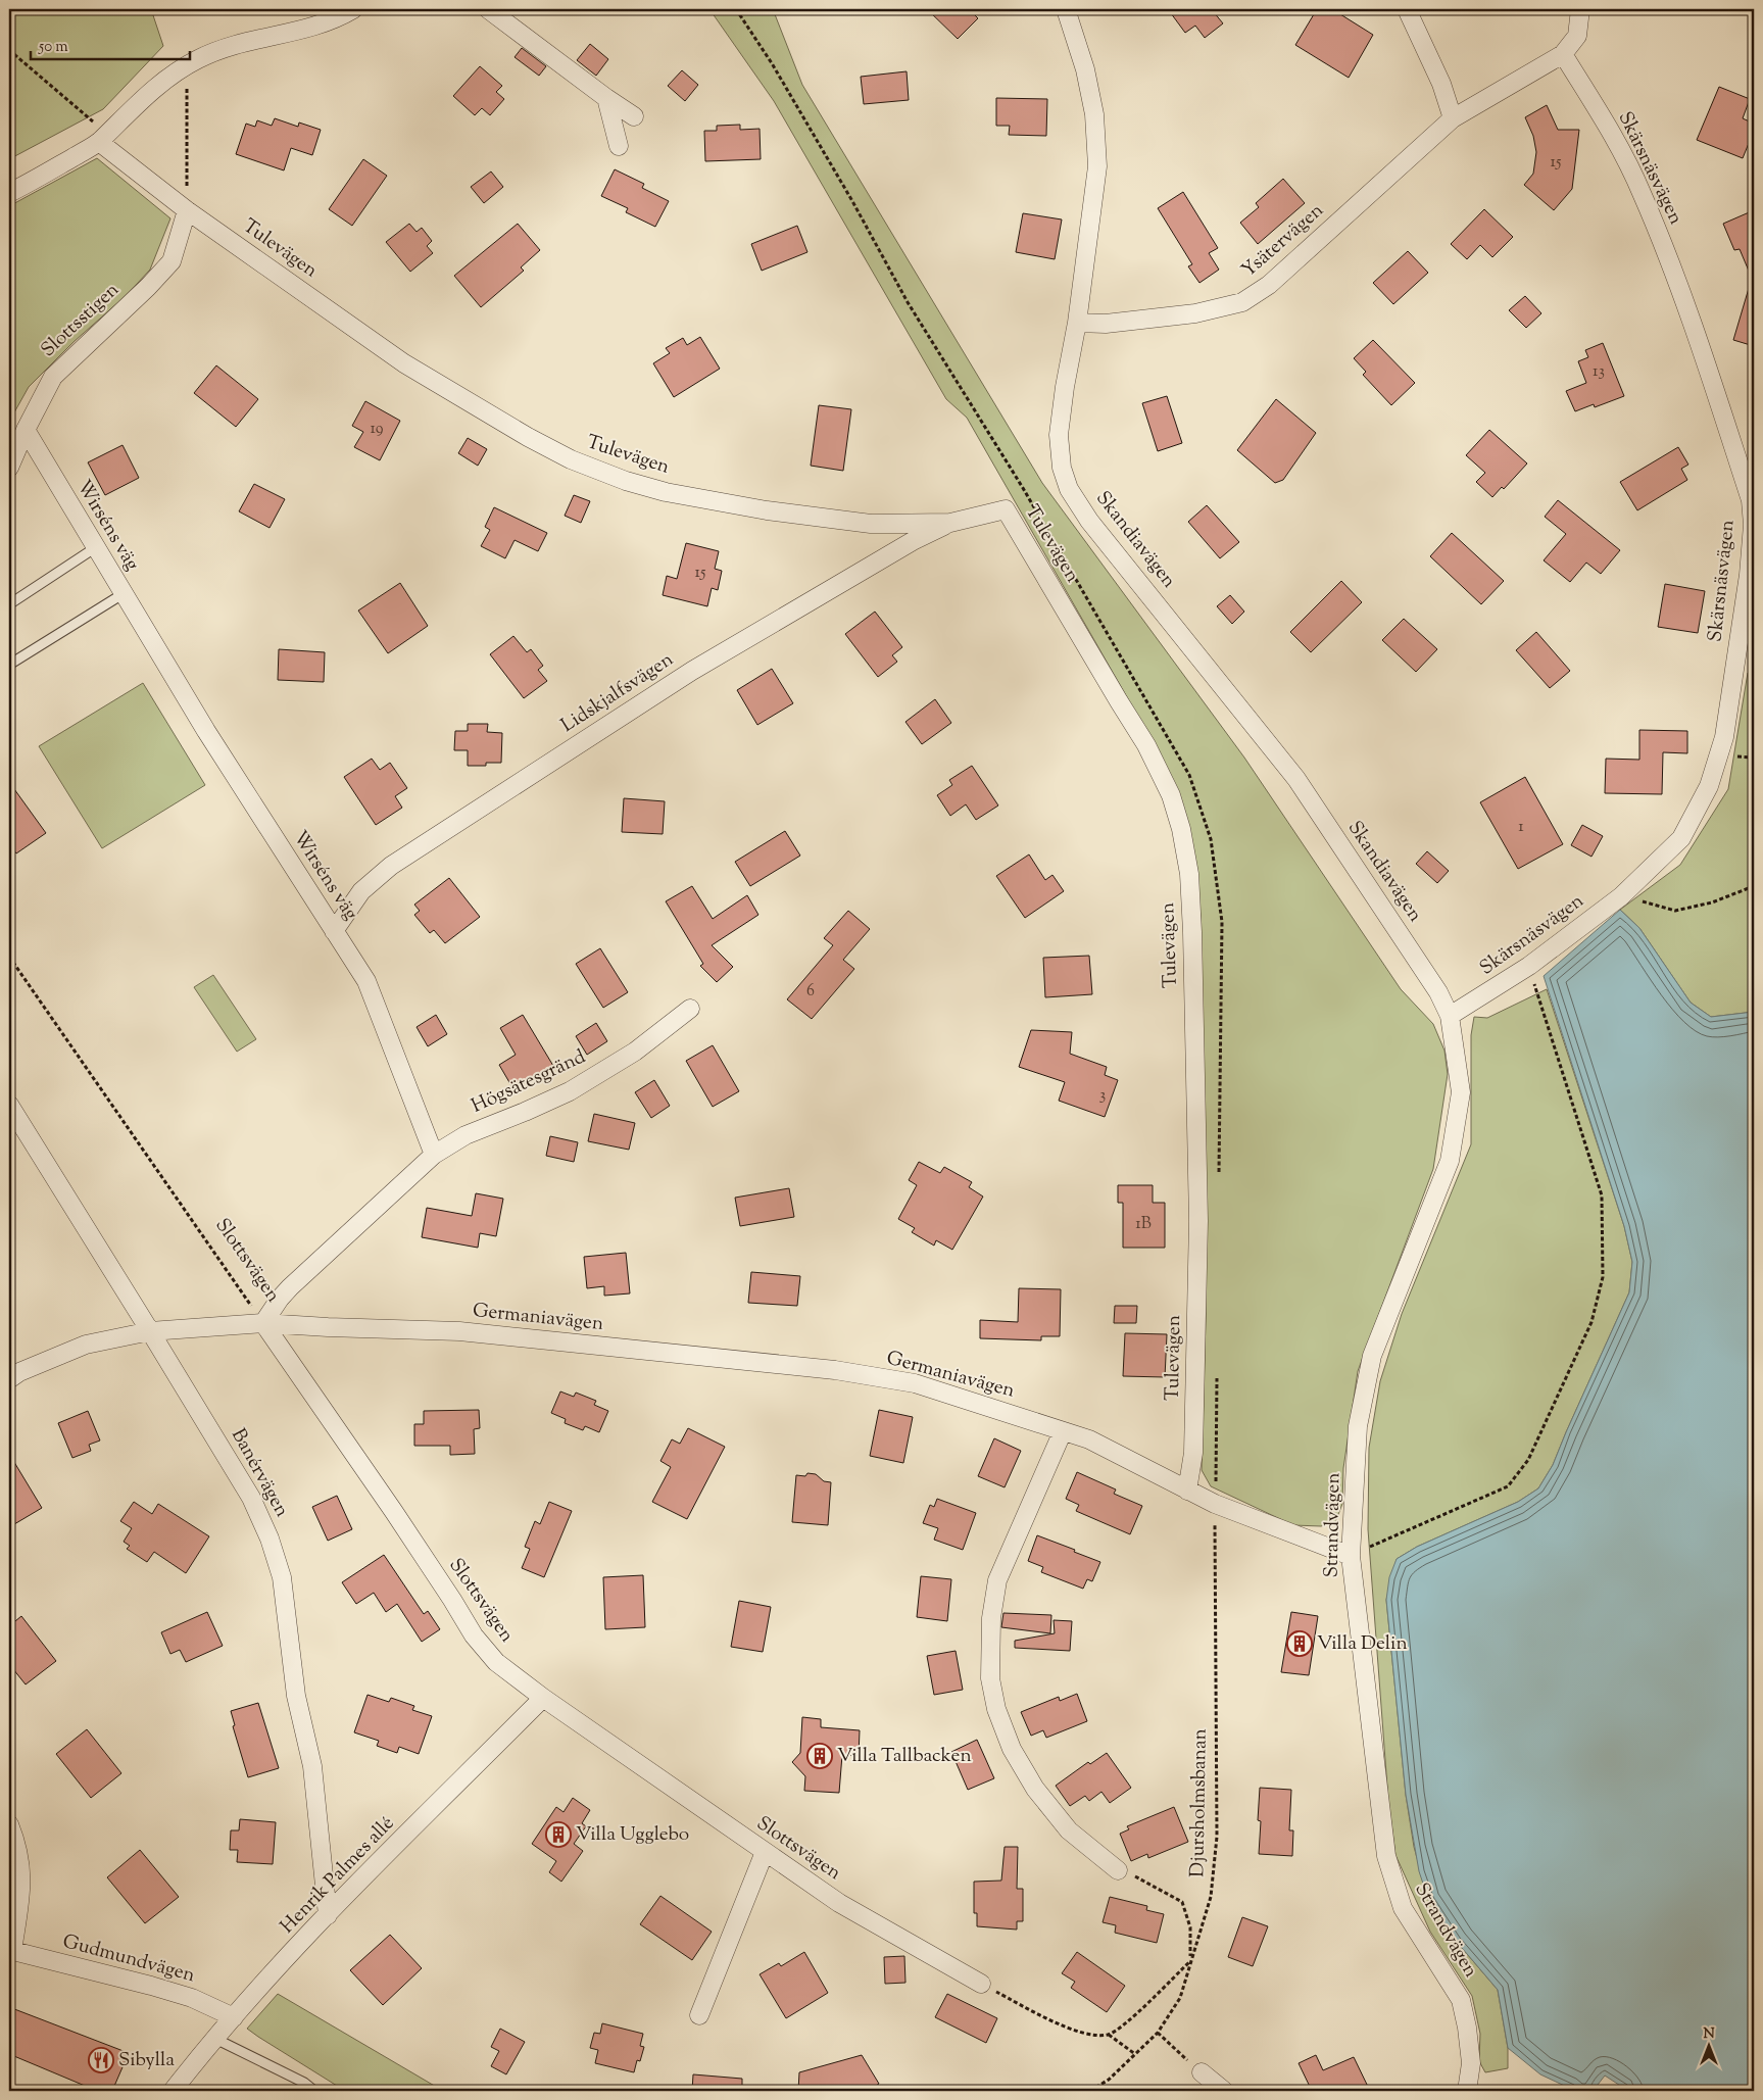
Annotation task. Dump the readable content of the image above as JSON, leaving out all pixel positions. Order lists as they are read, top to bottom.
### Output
{
  "streets": {
    "street": [
      "Skärsnäsvägen",
      "Ysätervägen",
      "Tulevägen",
      "Slottsstigen",
      "Wirséns väg",
      "Skandiavägen",
      "Lidskjalfsvägen",
      "Högsätesgränd",
      "Slottsvägen",
      "Germaniavägen",
      "Banérvägen",
      "Strandvägen",
      "Henrik Palmes allé",
      "Gudmundvägen"
    ],
    "path": ["Djursholmsbanan"]
  },
  "crossings": [
    ["Skärsnäsvägen", "Ysätervägen"],
    ["Skärsnäsvägen", "Skandiavägen"],
    ["Skärsnäsvägen", "Strandvägen"],
    ["Ysätervägen", "Skandiavägen"],
    ["Tulevägen", "Slottsstigen"],
    ["Tulevägen", "Lidskjalfsvägen"],
    ["Tulevägen", "Germaniavägen"],
    ["Slottsstigen", "Wirséns väg"],
    ["Wirséns väg", "Lidskjalfsvägen"],
    ["Wirséns väg", "Högsätesgränd"],
    ["Skandiavägen", "Strandvägen"],
    ["Slottsvägen", "Germaniavägen"],
    ["Slottsvägen", "Henrik Palmes allé"],
    ["Germaniavägen", "Banérvägen"],
    ["Germaniavägen", "Strandvägen"],
    ["Germaniavägen", "Djursholmsbanan"],
    ["Banérvägen", "Henrik Palmes allé"],
    ["Henrik Palmes allé", "Gudmundvägen"]
  ],
  "places": {
    "building": ["Villa Delin", "Villa Tallbacken", "Villa Ugglebo"],
    "restaurant": ["Sibylla"]
  },
  "house_numbers": [
    "15",
    "13",
    "19",
    "15",
    "1",
    "6",
    "3",
    "1B"
  ],
  "scale_bar": "50 m",
  "north": "top"
}
